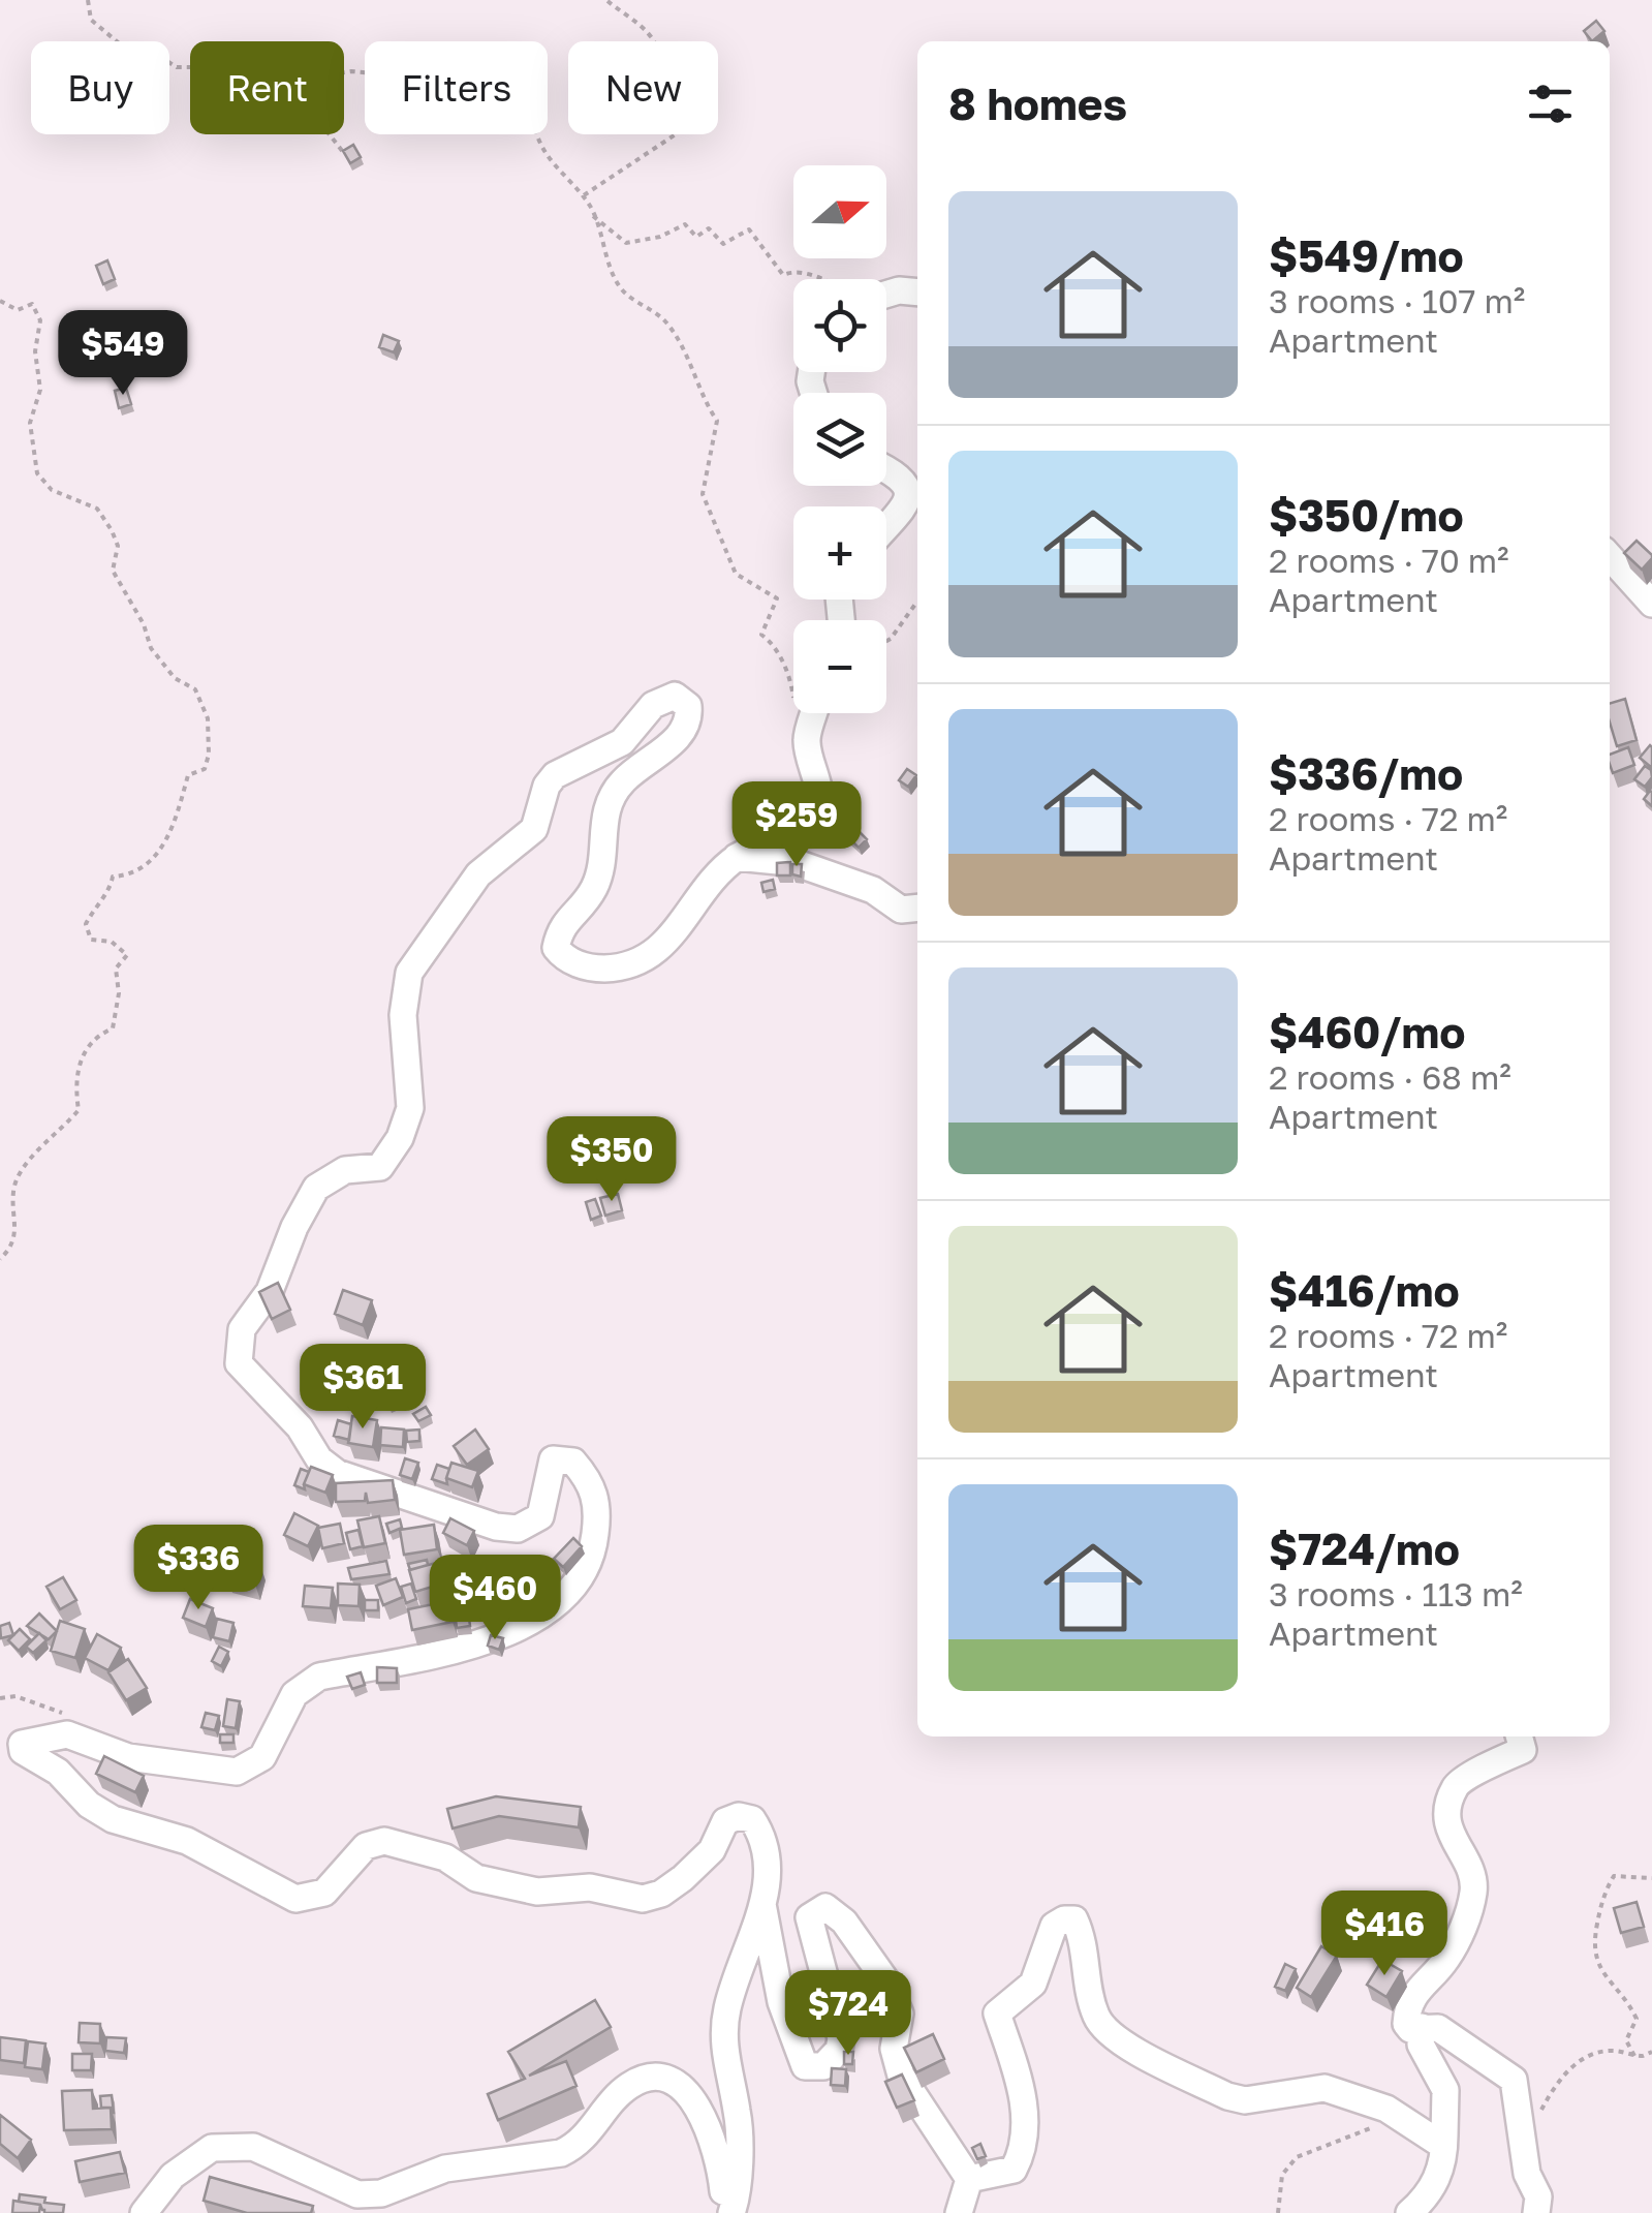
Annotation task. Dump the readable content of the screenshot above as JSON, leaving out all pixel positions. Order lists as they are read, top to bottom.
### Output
{
  "north": "right",
  "page": {
    "chip": [
      "Buy",
      "Rent",
      "Filters",
      "New"
    ],
    "heading": "8 homes",
    "map_buttons": ["+", "−"],
    "list": [
      {
        "name": "$549/mo",
        "note": "3 rooms · 107 m² · Apartment"
      },
      {
        "name": "$350/mo",
        "note": "2 rooms · 70 m² · Apartment"
      },
      {
        "name": "$336/mo",
        "note": "2 rooms · 72 m² · Apartment"
      },
      {
        "name": "$460/mo",
        "note": "2 rooms · 68 m² · Apartment"
      },
      {
        "name": "$416/mo",
        "note": "2 rooms · 72 m² · Apartment"
      },
      {
        "name": "$724/mo",
        "note": "3 rooms · 113 m² · Apartment"
      }
    ],
    "price": [
      "$549",
      "$259",
      "$350",
      "$361",
      "$336",
      "$460",
      "$416",
      "$724"
    ]
  }
}
